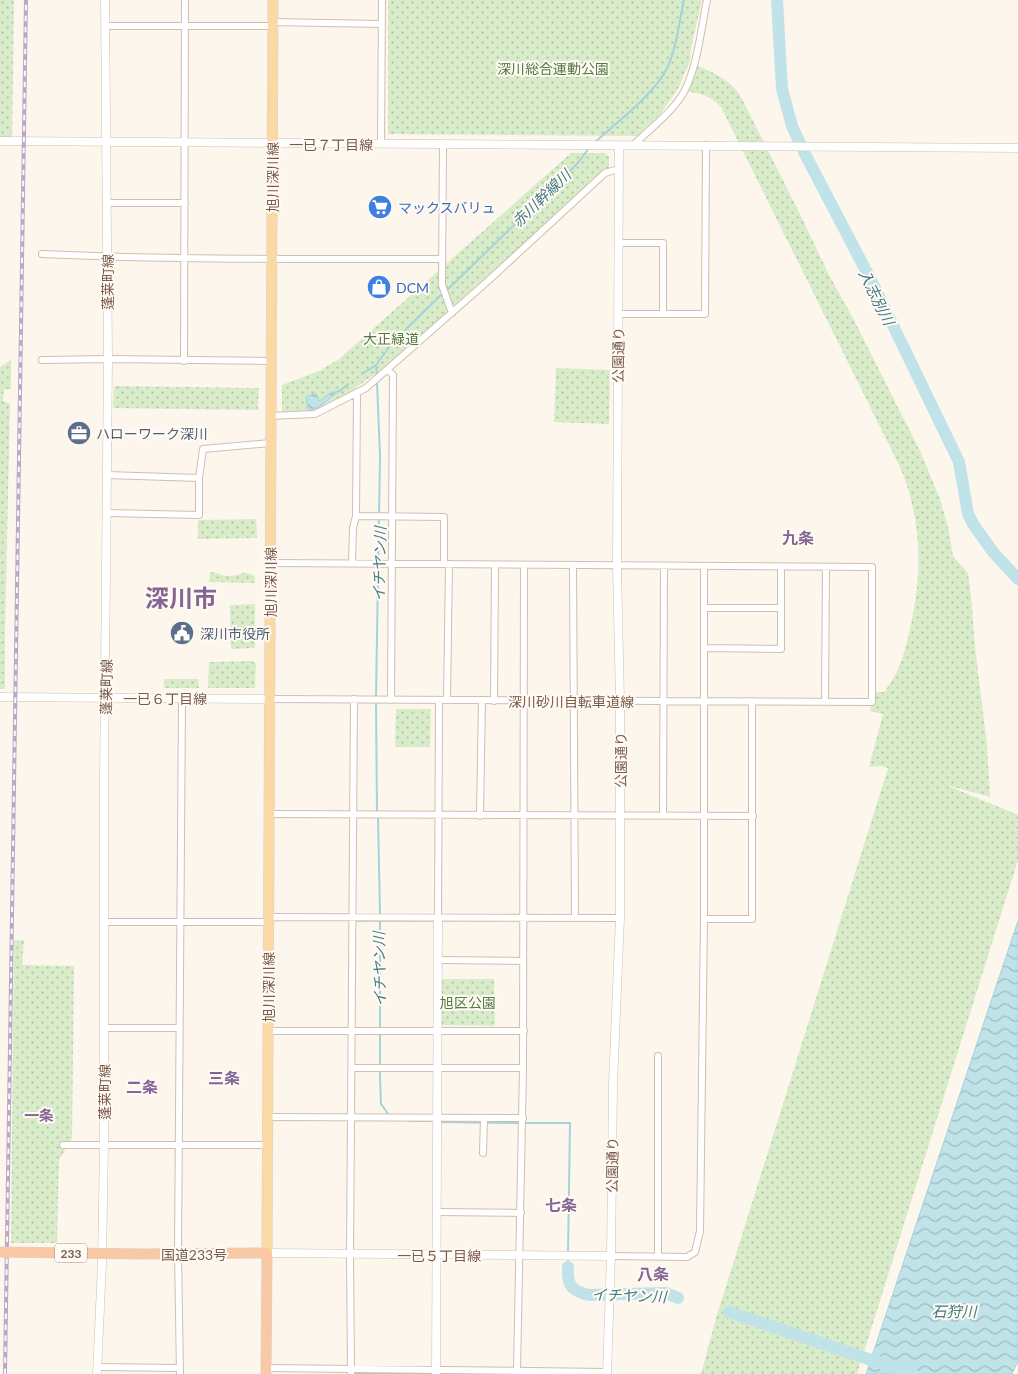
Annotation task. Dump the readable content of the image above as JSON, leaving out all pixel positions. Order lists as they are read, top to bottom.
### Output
{
  "streets": {
    "highway": ["233", "国道233号"],
    "main road": ["旭川深川線"],
    "street": [
      "一已７丁目線",
      "蓬莱町線",
      "公園通り",
      "一已６丁目線",
      "深川砂川自転車道線",
      "一已５丁目線"
    ]
  },
  "crossings": [
    ["一已７丁目線", "旭川深川線"],
    ["一已７丁目線", "蓬莱町線"],
    ["一已７丁目線", "公園通り"],
    ["旭川深川線", "一已６丁目線"],
    ["旭川深川線", "深川砂川自転車道線"],
    ["旭川深川線", "国道233号"],
    ["旭川深川線", "一已５丁目線"],
    ["蓬莱町線", "一已６丁目線"],
    ["公園通り", "深川砂川自転車道線"],
    ["公園通り", "一已５丁目線"],
    ["一已６丁目線", "深川砂川自転車道線"],
    ["国道233号", "一已５丁目線"]
  ],
  "districts": [
    "九条",
    "深川市",
    "三条",
    "二条",
    "一条",
    "七条",
    "八条"
  ],
  "water": [
    "赤川幹線川",
    "入志別川",
    "イチヤン川",
    "石狩川"
  ],
  "parks": ["深川総合運動公園", "大正緑道", "旭区公園"],
  "places": {
    "supermarket": ["マックスバリュ"],
    "shop": ["DCM"],
    "office": ["ハローワーク深川"],
    "public building": ["深川市役所"]
  }
}
